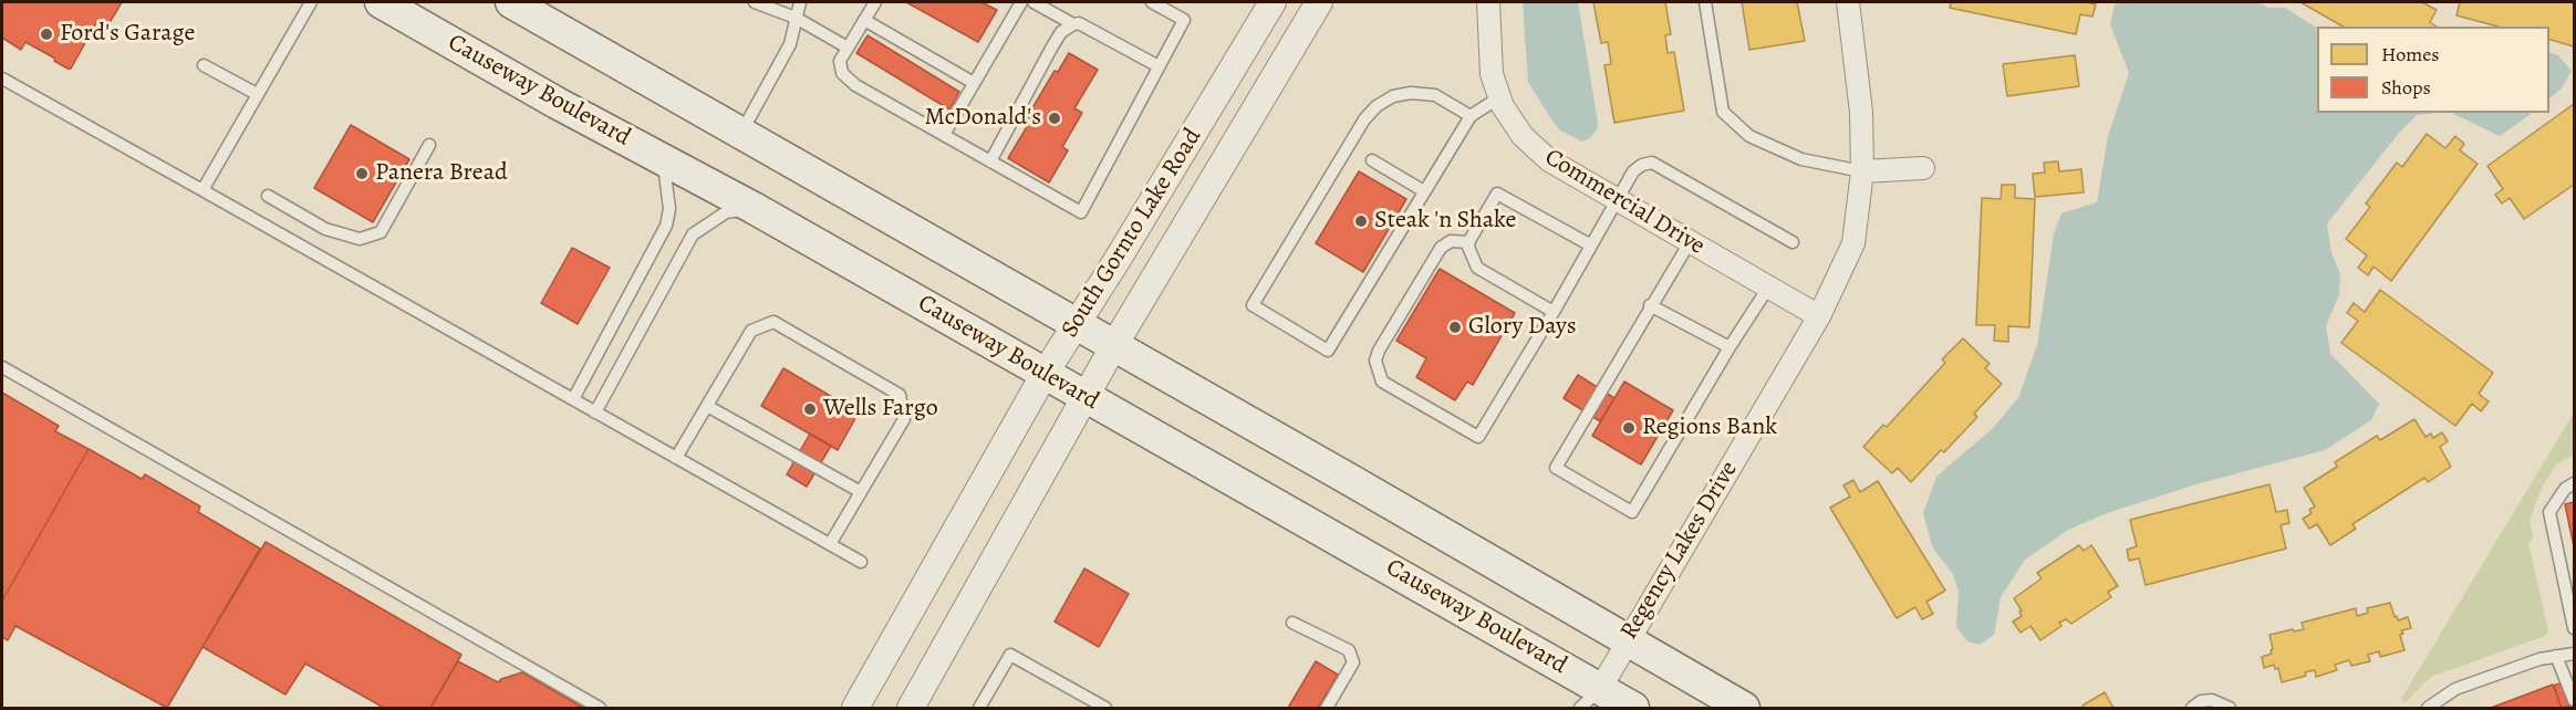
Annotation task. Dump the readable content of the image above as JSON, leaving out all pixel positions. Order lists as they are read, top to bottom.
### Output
{
  "streets": {
    "main road": ["Causeway Boulevard"],
    "street": ["Commercial Drive", "South Gornto Lake Road", "Regency Lakes Drive"]
  },
  "crossings": [
    ["Causeway Boulevard", "South Gornto Lake Road"],
    ["Causeway Boulevard", "Regency Lakes Drive"],
    ["Commercial Drive", "Regency Lakes Drive"]
  ],
  "places": [
    "Ford's Garage",
    "McDonald's",
    "Panera Bread",
    "Steak 'n Shake",
    "Glory Days",
    "Wells Fargo",
    "Regions Bank"
  ],
  "legend": ["Homes", "Shops"]
}
